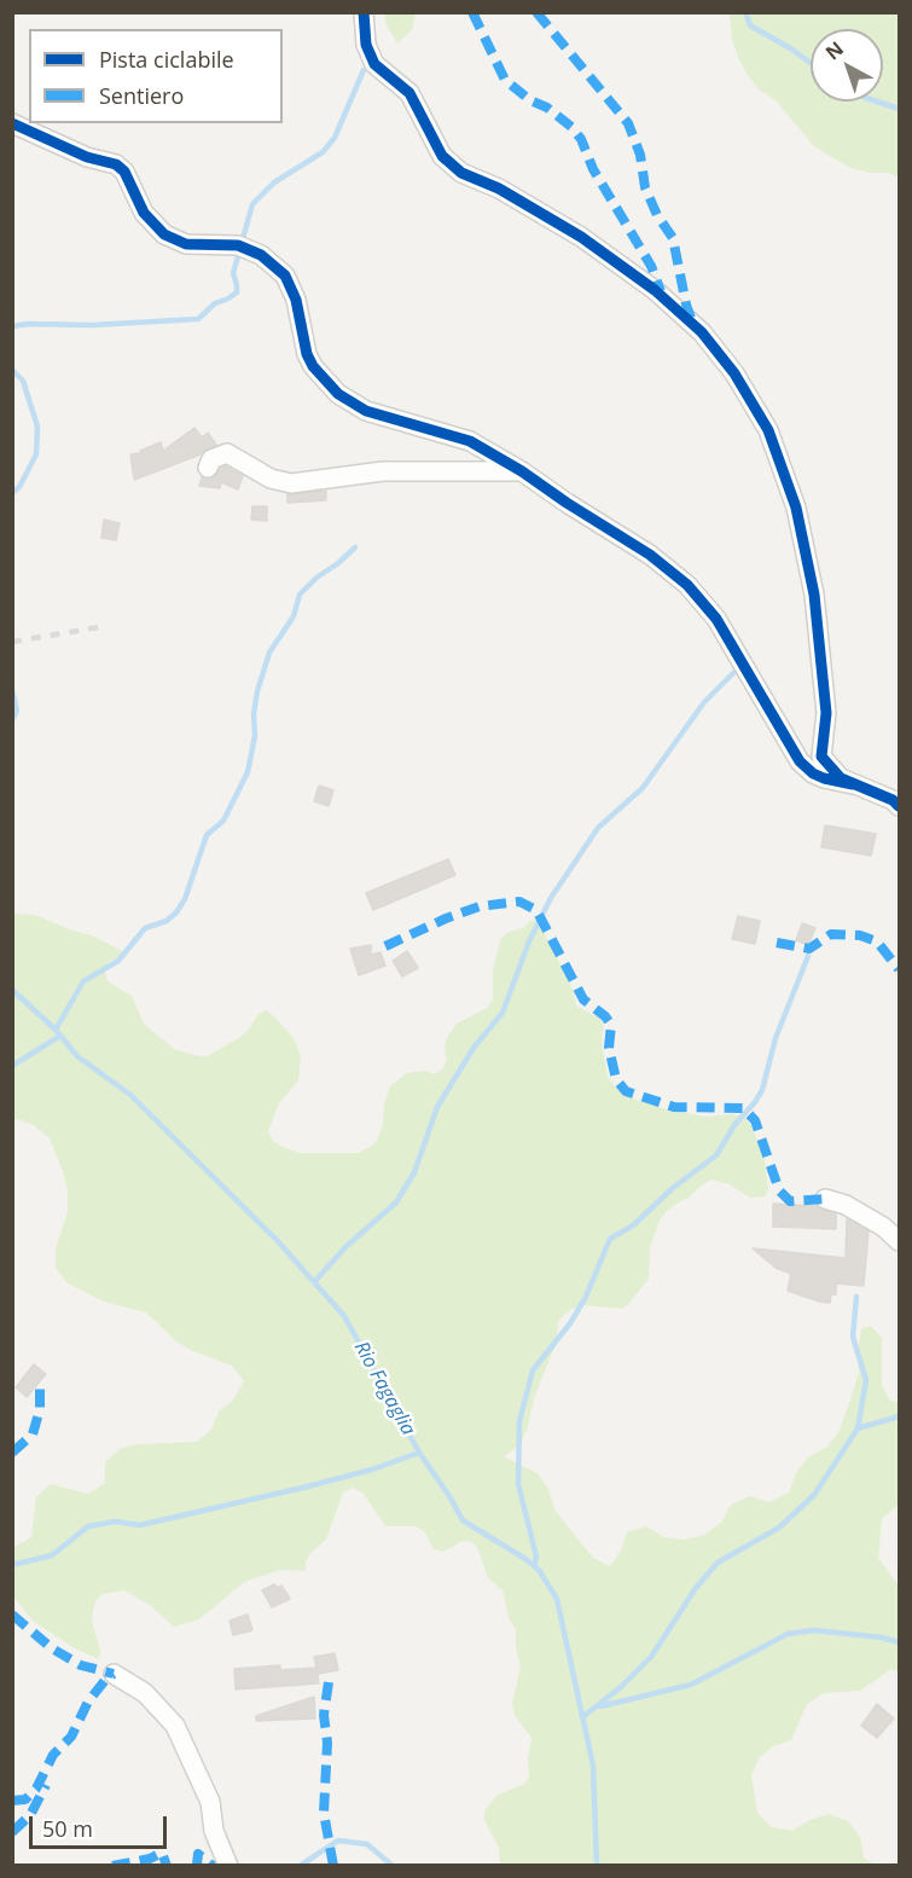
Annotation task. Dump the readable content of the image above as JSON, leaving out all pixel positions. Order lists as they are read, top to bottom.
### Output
{
  "water": ["Rio Fagaglia"],
  "legend": ["Pista ciclabile", "Sentiero"],
  "scale_bar": "50 m",
  "north": "top left"
}
